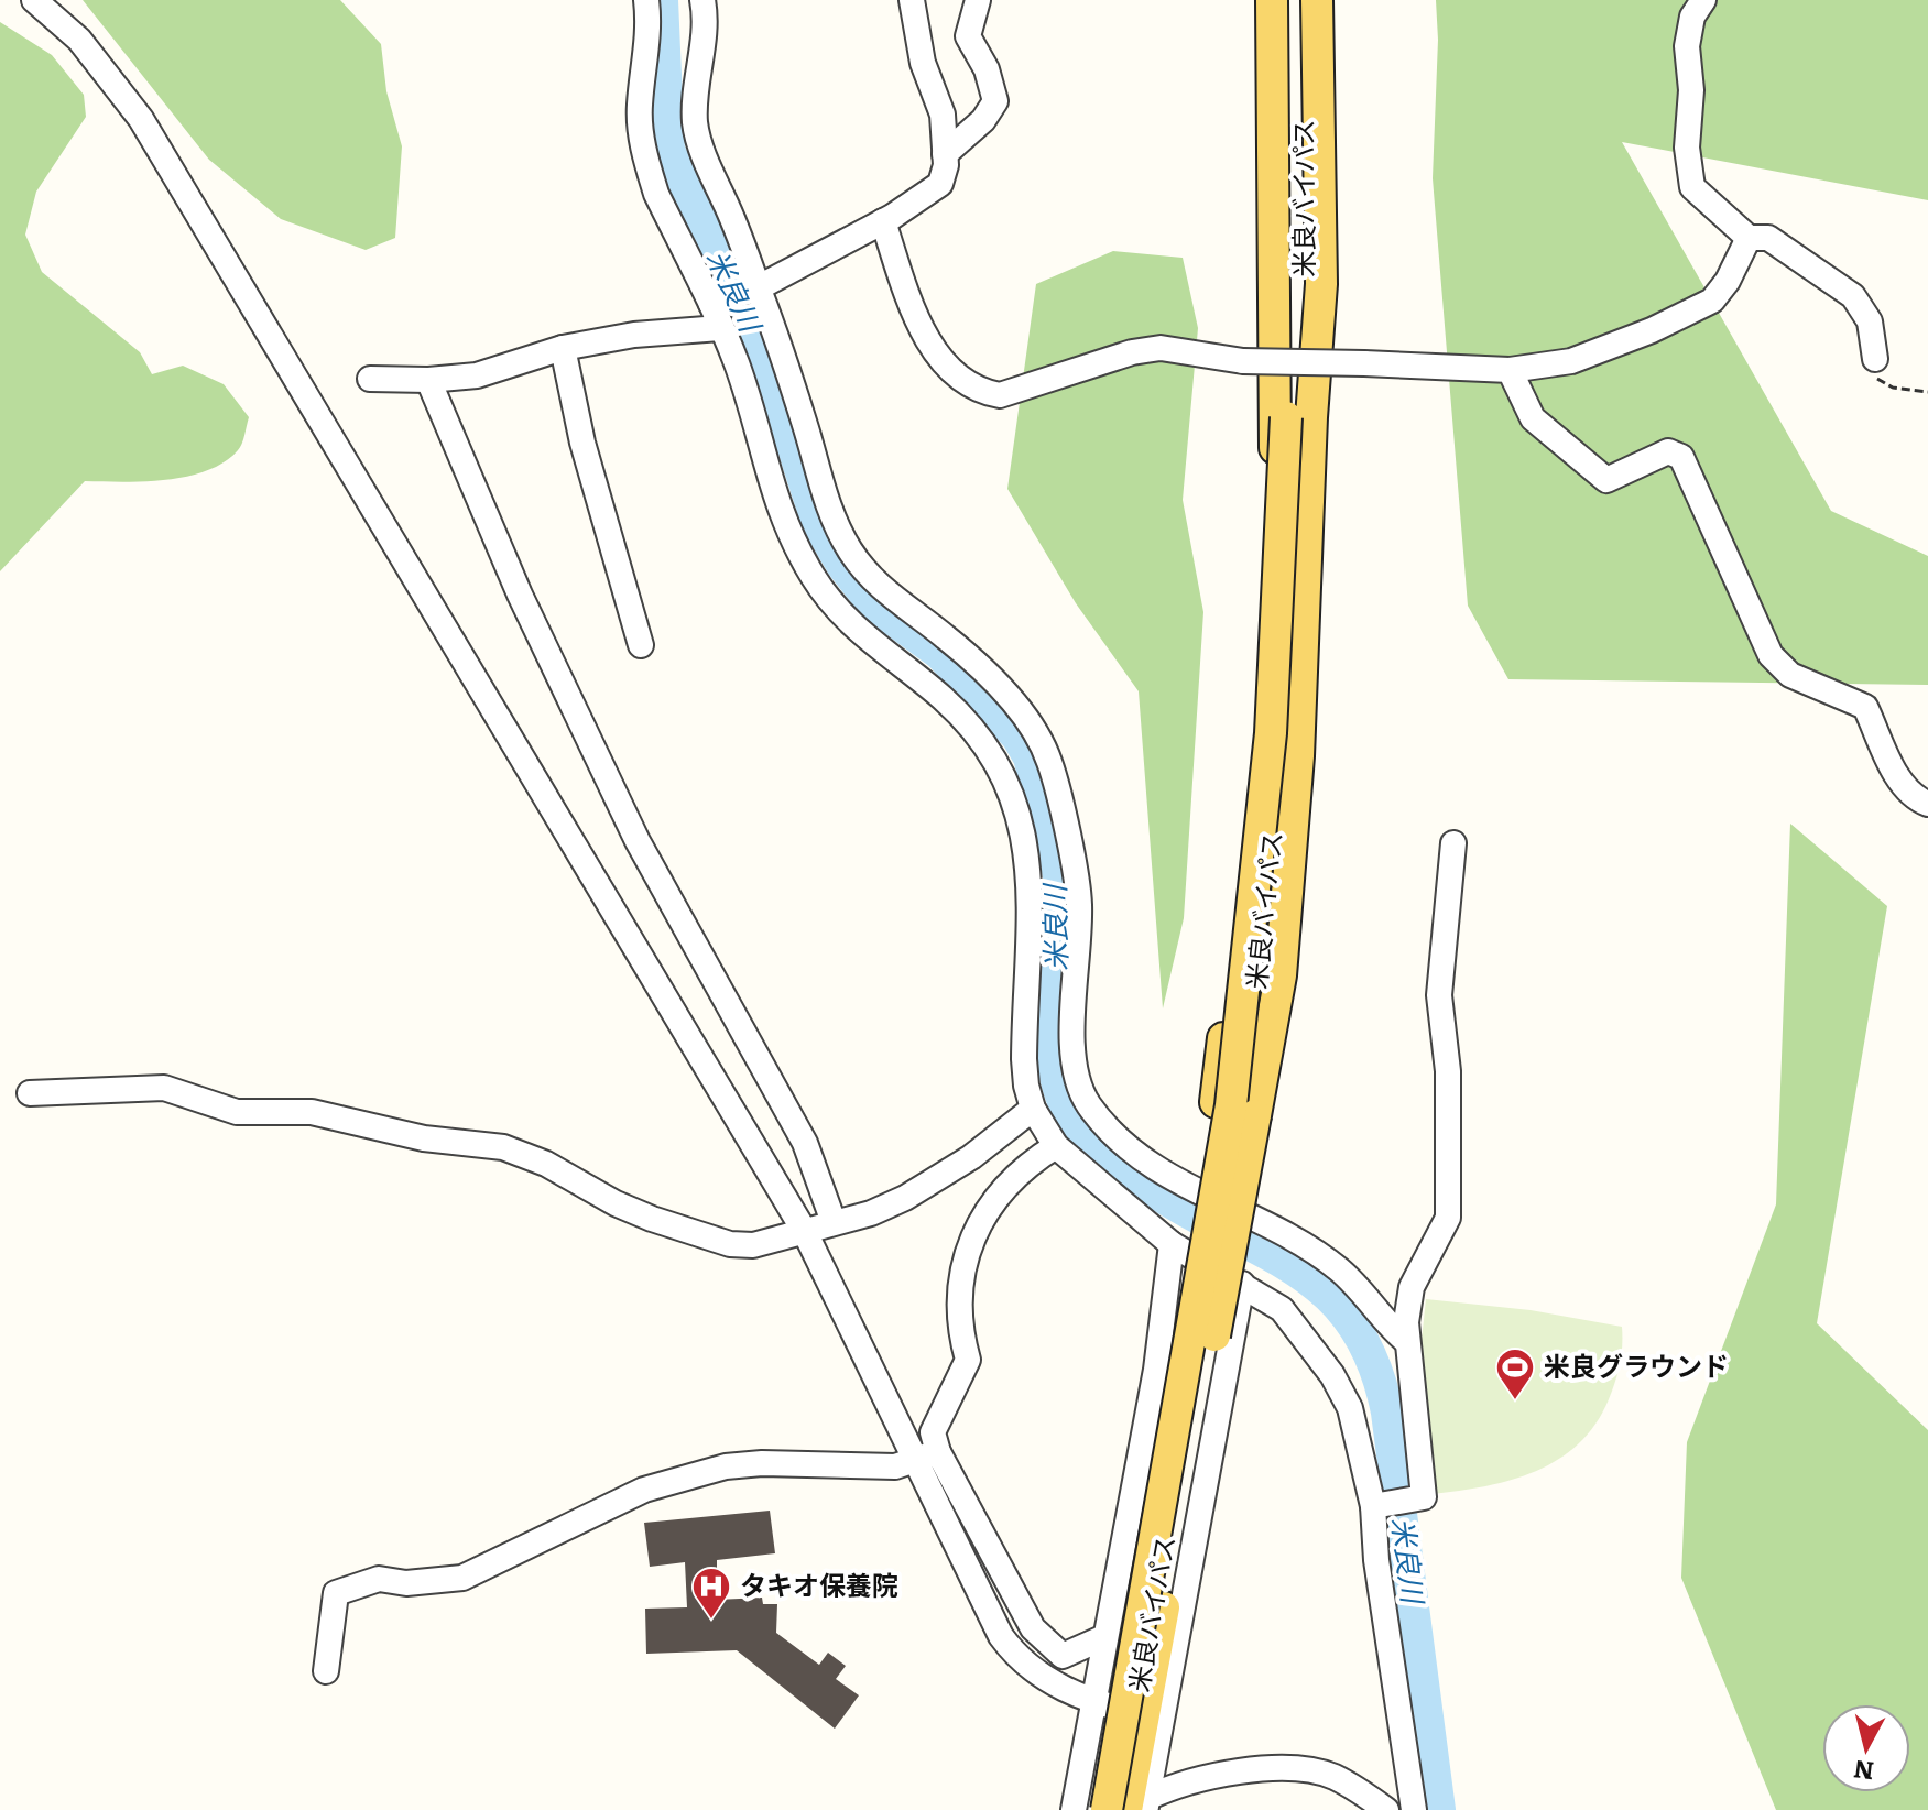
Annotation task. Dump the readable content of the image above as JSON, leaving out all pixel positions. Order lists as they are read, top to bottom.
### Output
{
  "streets": {
    "main road": ["米良バイパス"]
  },
  "water": ["米良川"],
  "places": {
    "sports": ["米良グラウンド"],
    "hospital": ["タキオ保養院"]
  },
  "north": "bottom"
}
